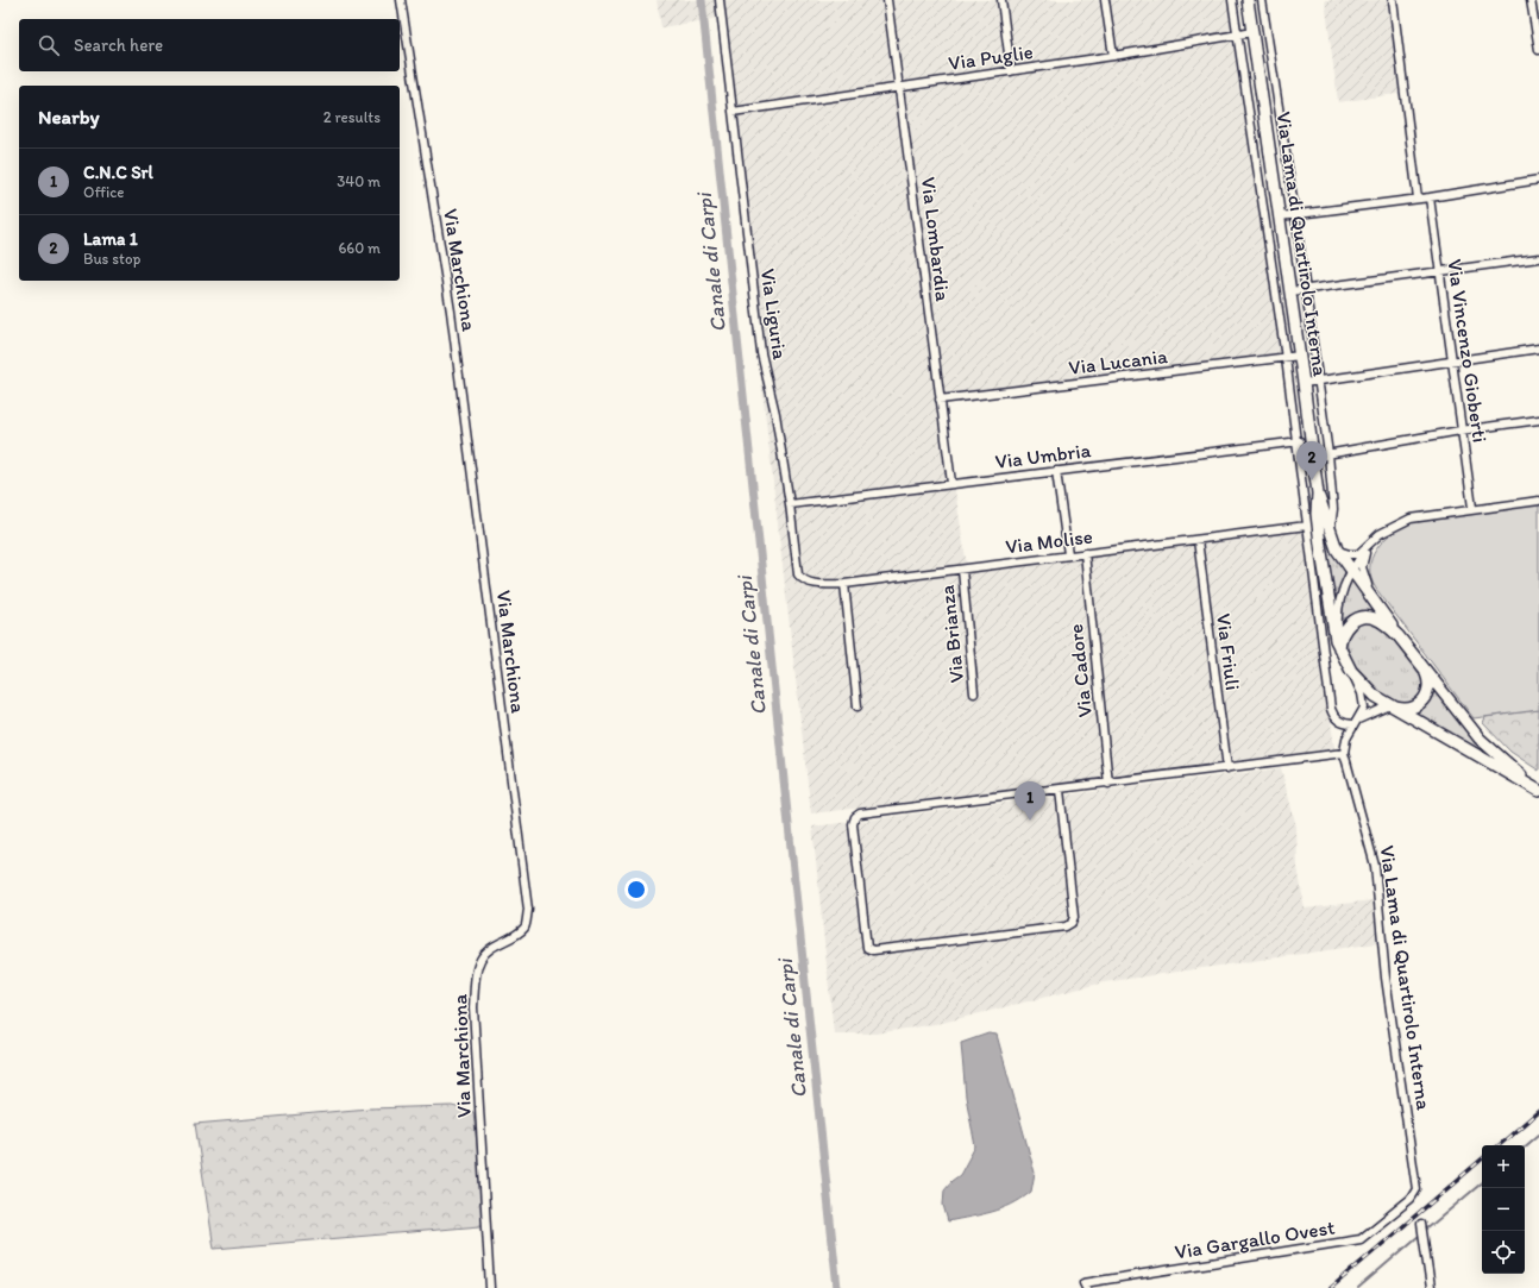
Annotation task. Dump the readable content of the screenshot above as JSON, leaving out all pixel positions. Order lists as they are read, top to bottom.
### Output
{
  "streets": {
    "main road": ["Via Lama di Quartirolo Interna"],
    "street": [
      "Via Puglie",
      "Via Lombardia",
      "Via Marchiona",
      "Via Liguria",
      "Via Vincenzo Gioberti",
      "Via Lucania",
      "Via Umbria",
      "Via Molise",
      "Via Brianza",
      "Via Friuli",
      "Via Cadore",
      "Via Gargallo Ovest"
    ]
  },
  "crossings": [
    ["Via Puglie", "Via Lombardia"],
    ["Via Puglie", "Via Lama di Quartirolo Interna"],
    ["Via Puglie", "Via Liguria"],
    ["Via Lombardia", "Via Lucania"],
    ["Via Lombardia", "Via Umbria"],
    ["Via Lama di Quartirolo Interna", "Via Lucania"],
    ["Via Lama di Quartirolo Interna", "Via Gargallo Ovest"],
    ["Via Liguria", "Via Umbria"],
    ["Via Liguria", "Via Molise"],
    ["Via Molise", "Via Brianza"],
    ["Via Molise", "Via Friuli"],
    ["Via Molise", "Via Cadore"]
  ],
  "water": ["Canale di Carpi"],
  "page": {
    "search": "Search here",
    "heading": ["Nearby", "2 results"],
    "list": [
      {
        "mark": "1",
        "name": "C.N.C Srl",
        "note": "Office",
        "value": "340 m"
      },
      {
        "mark": "2",
        "name": "Lama 1",
        "note": "Bus stop",
        "value": "660 m"
      }
    ],
    "pins": ["2", "1"],
    "map_buttons": ["+", "−"]
  }
}
